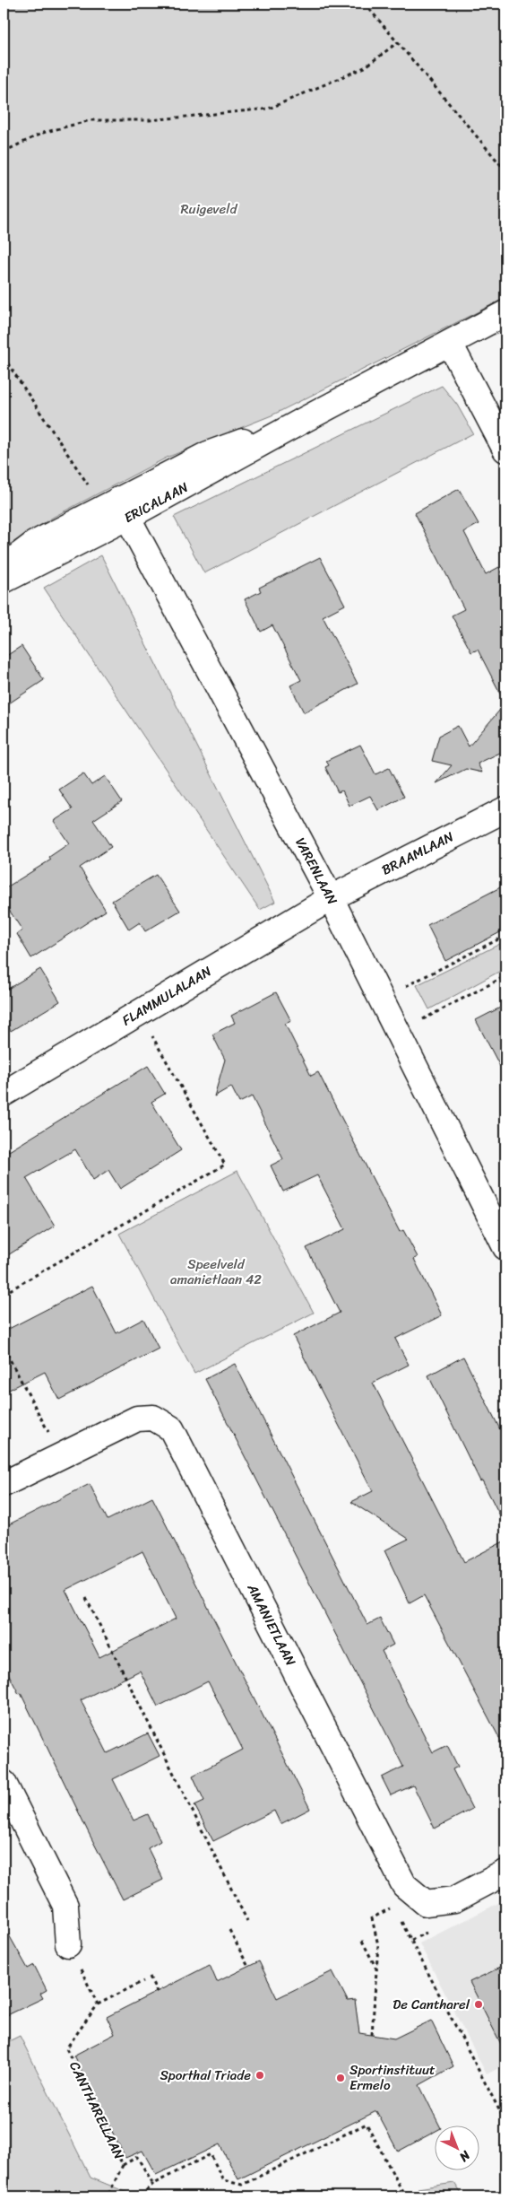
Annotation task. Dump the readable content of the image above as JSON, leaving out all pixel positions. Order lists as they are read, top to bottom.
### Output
{
  "streets": {
    "street": [
      "ERICALAAN",
      "BRAAMLAAN",
      "VARENLAAN",
      "FLAMMULALAAN",
      "AMANIETLAAN"
    ],
    "path": ["CANTHARELLAAN"]
  },
  "crossings": [
    ["ERICALAAN", "VARENLAAN"],
    ["BRAAMLAAN", "VARENLAAN"],
    ["BRAAMLAAN", "FLAMMULALAAN"],
    ["VARENLAAN", "FLAMMULALAAN"]
  ],
  "parks": ["Ruigeveld", "Speelveld amanietlaan 42"],
  "places": ["De Cantharel", "Sporthal Triade", "Sportinstituut Ermelo"],
  "north": "bottom right"
}
